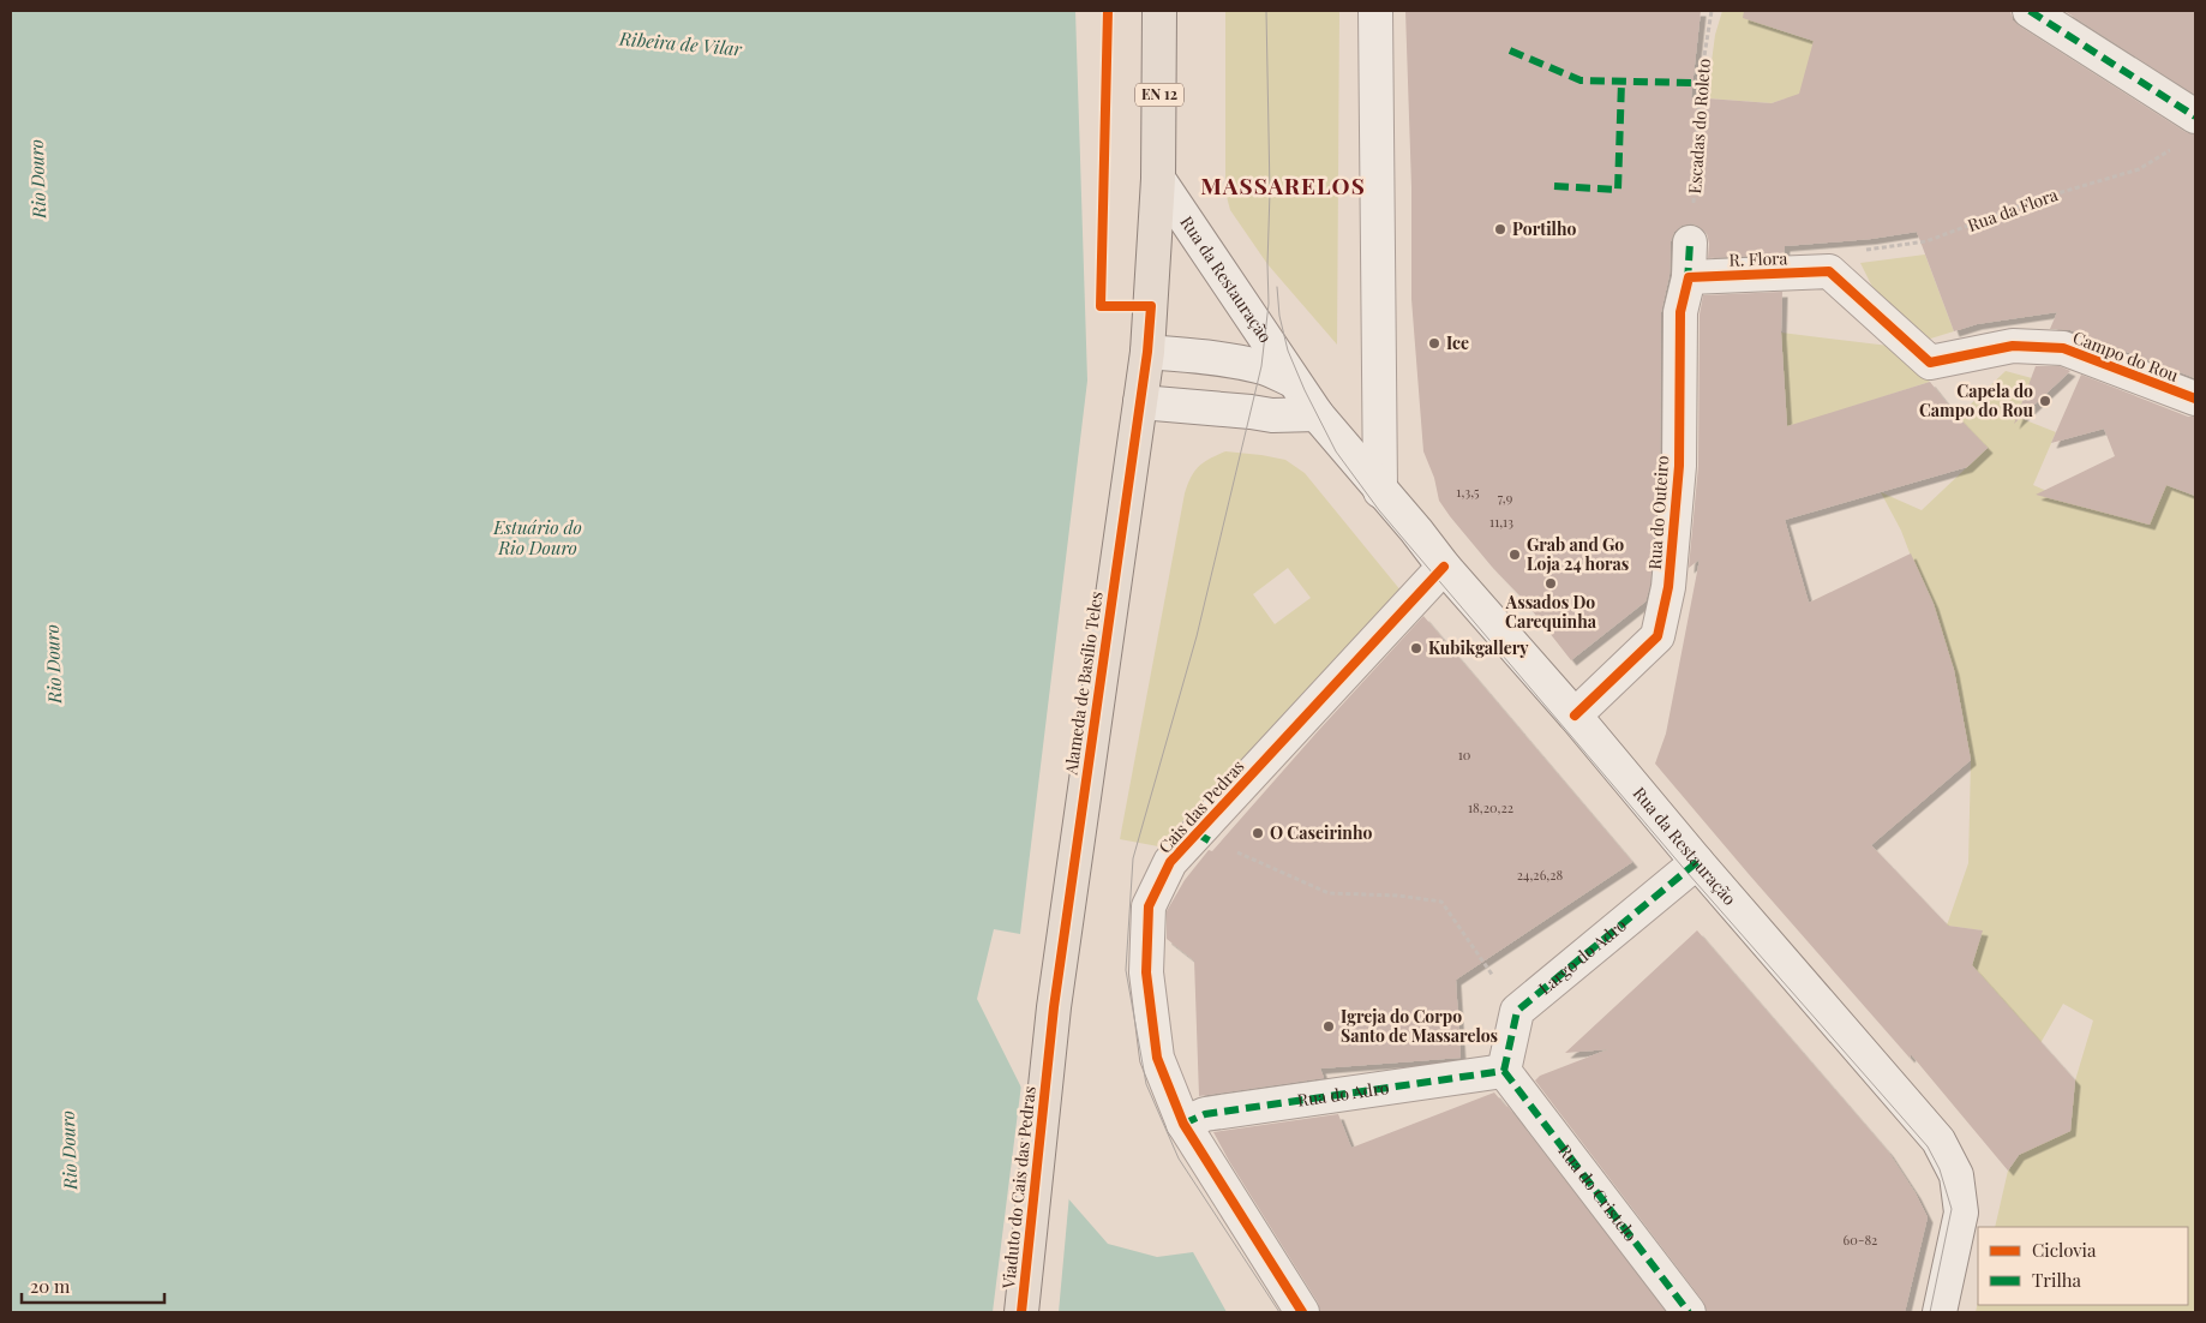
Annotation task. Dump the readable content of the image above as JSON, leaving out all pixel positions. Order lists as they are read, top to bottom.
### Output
{
  "streets": {
    "main road": ["EN 12", "Alameda de Basílio Teles", "Viaduto do Cais das Pedras"],
    "street": [
      "R. Flora",
      "Rua da Restauração",
      "Campo do Rou",
      "Rua do Outeiro",
      "Cais das Pedras",
      "Largo do Adro",
      "Rua do Adro",
      "Rua do Cristelo"
    ],
    "path": ["Escadas do Roleto", "Rua da Flora"]
  },
  "crossings": [
    ["Escadas do Roleto", "Rua do Outeiro"],
    ["Rua da Flora", "R. Flora"],
    ["Rua da Flora", "Campo do Rou"],
    ["R. Flora", "Campo do Rou"],
    ["R. Flora", "Rua do Outeiro"],
    ["Rua da Restauração", "Rua do Outeiro"],
    ["Rua da Restauração", "Alameda de Basílio Teles"],
    ["Rua da Restauração", "Cais das Pedras"],
    ["Rua da Restauração", "Largo do Adro"],
    ["Alameda de Basílio Teles", "Viaduto do Cais das Pedras"],
    ["Cais das Pedras", "Rua do Adro"],
    ["Rua do Adro", "Rua do Cristelo"]
  ],
  "districts": ["MASSARELOS"],
  "water": ["Ribeira de Vilar", "Rio Douro", "Estuário do Rio Douro"],
  "places": [
    "Portilho",
    "Ice",
    "Capela do Campo do Rou",
    "Grab and Go Loja 24 horas",
    "Assados Do Carequinha",
    "Kubikgallery",
    "O Caseirinho",
    "Igreja do Corpo Santo de Massarelos"
  ],
  "house_numbers": [
    "1,3,5",
    "7,9",
    "11,13",
    "10",
    "18,20,22",
    "24,26,28",
    "60-82"
  ],
  "legend": ["Ciclovia", "Trilha"],
  "scale_bar": "20 m"
}
